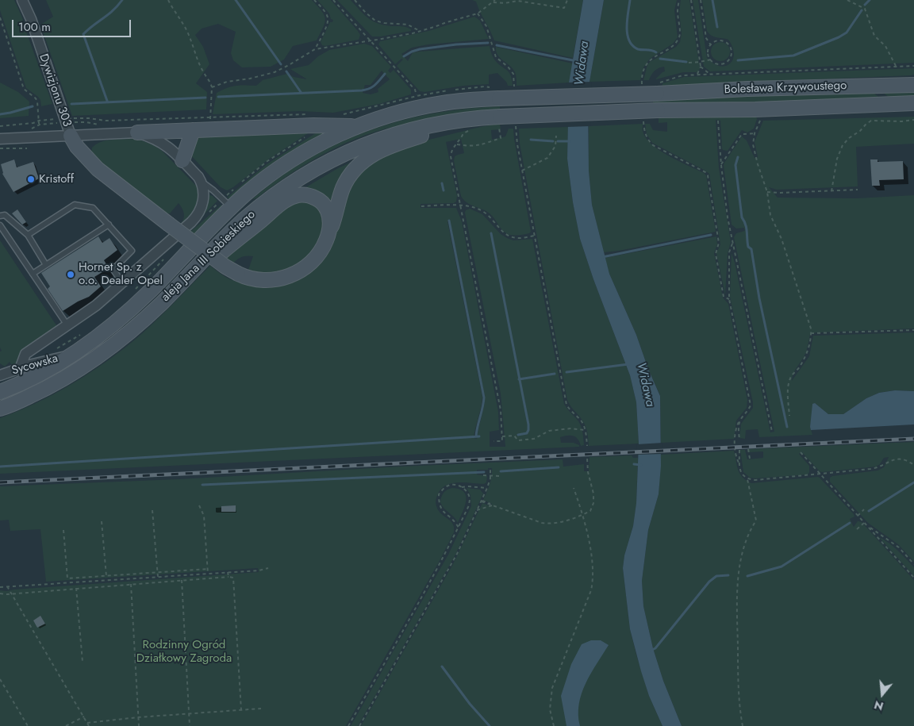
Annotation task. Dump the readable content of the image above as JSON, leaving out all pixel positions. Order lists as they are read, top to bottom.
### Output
{
  "streets": {
    "main road": ["Bolesława Krzywoustego", "aleja Jana III Sobieskiego"],
    "street": ["Dywizjonu 303", "Sycowska"]
  },
  "crossings": [
    ["Bolesława Krzywoustego", "aleja Jana III Sobieskiego"],
    ["aleja Jana III Sobieskiego", "Sycowska"]
  ],
  "water": ["Widawa"],
  "parks": ["Rodzinny Ogród Działkowy Zagroda"],
  "places": ["Kristoff", "Hornet Sp. z o.o. Dealer Opel"],
  "scale_bar": "100 m",
  "north": "bottom"
}
